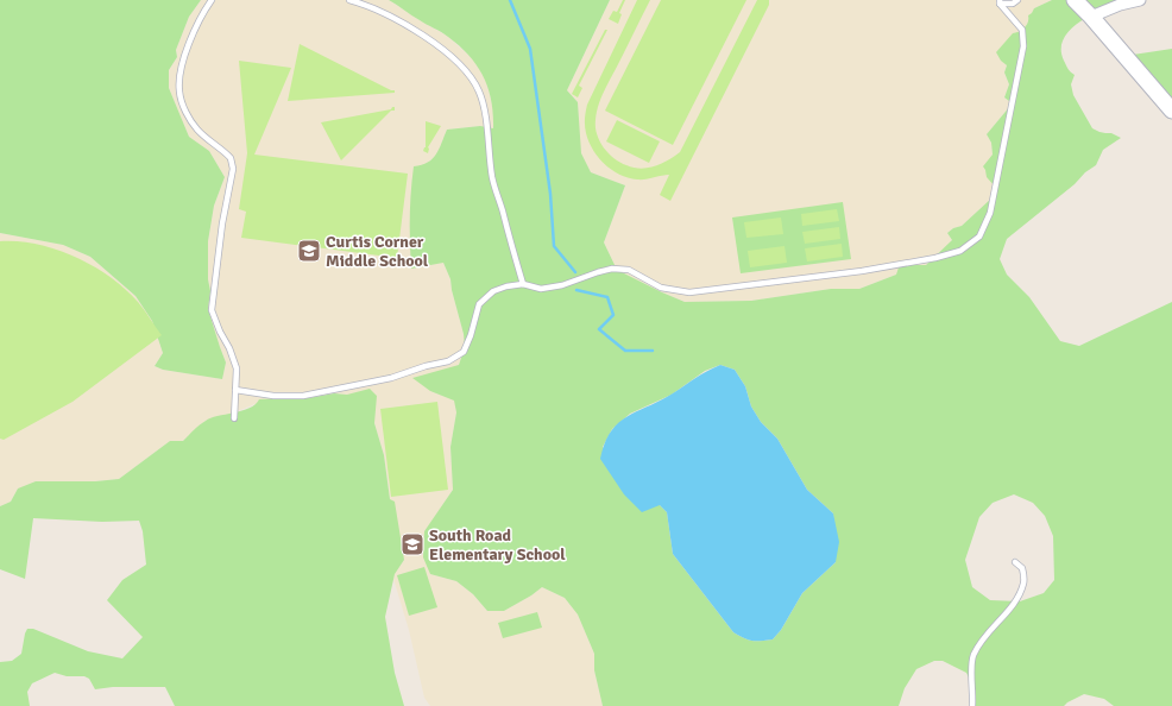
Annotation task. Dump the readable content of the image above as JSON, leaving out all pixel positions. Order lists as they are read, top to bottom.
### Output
{
  "places": {
    "school or university": ["Curtis Corner Middle School", "South Road Elementary School"]
  }
}
